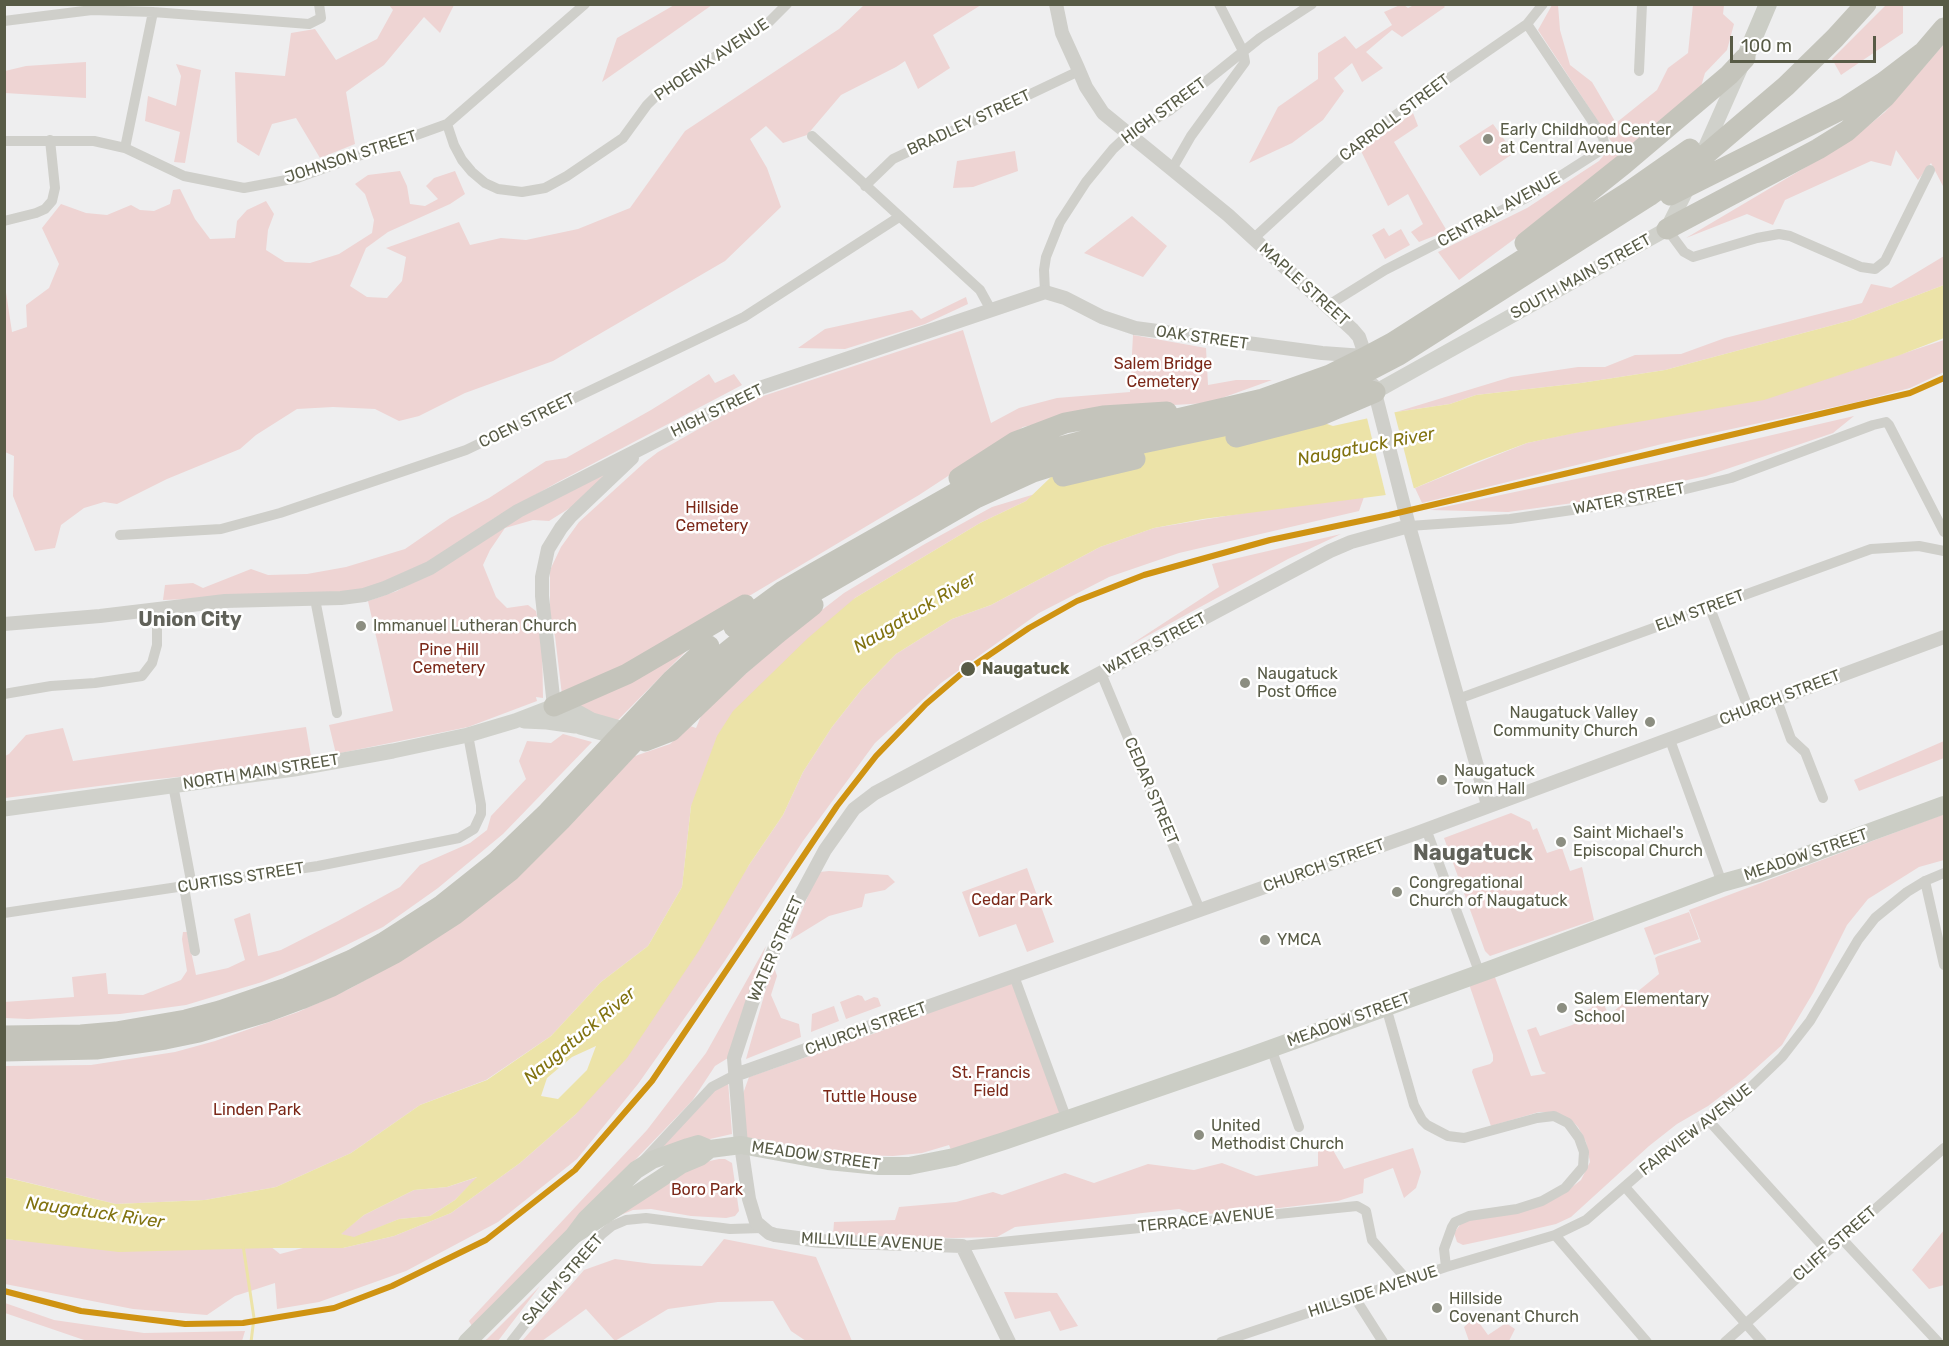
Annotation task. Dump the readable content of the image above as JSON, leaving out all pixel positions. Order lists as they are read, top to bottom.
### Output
{
  "streets": {
    "main road": ["SOUTH MAIN STREET", "NORTH MAIN STREET", "MEADOW STREET"],
    "street": [
      "PHOENIX AVENUE",
      "HIGH STREET",
      "CARROLL STREET",
      "BRADLEY STREET",
      "JOHNSON STREET",
      "CENTRAL AVENUE",
      "MAPLE STREET",
      "OAK STREET",
      "COEN STREET",
      "WATER STREET",
      "ELM STREET",
      "CHURCH STREET",
      "CEDAR STREET",
      "CURTISS STREET",
      "FAIRVIEW AVENUE",
      "TERRACE AVENUE",
      "MILLVILLE AVENUE",
      "CLIFF STREET",
      "SALEM STREET",
      "HILLSIDE AVENUE"
    ]
  },
  "crossings": [
    ["PHOENIX AVENUE", "JOHNSON STREET"],
    ["HIGH STREET", "MAPLE STREET"],
    ["HIGH STREET", "OAK STREET"],
    ["CARROLL STREET", "CENTRAL AVENUE"],
    ["CARROLL STREET", "MAPLE STREET"],
    ["BRADLEY STREET", "MAPLE STREET"],
    ["CENTRAL AVENUE", "MAPLE STREET"],
    ["SOUTH MAIN STREET", "MAPLE STREET"],
    ["MAPLE STREET", "OAK STREET"],
    ["MAPLE STREET", "WATER STREET"],
    ["MAPLE STREET", "ELM STREET"],
    ["MAPLE STREET", "CHURCH STREET"],
    ["WATER STREET", "CHURCH STREET"],
    ["WATER STREET", "CEDAR STREET"],
    ["CHURCH STREET", "CEDAR STREET"],
    ["NORTH MAIN STREET", "CURTISS STREET"],
    ["MEADOW STREET", "HILLSIDE AVENUE"],
    ["FAIRVIEW AVENUE", "HILLSIDE AVENUE"],
    ["TERRACE AVENUE", "MILLVILLE AVENUE"],
    ["TERRACE AVENUE", "HILLSIDE AVENUE"],
    ["MILLVILLE AVENUE", "SALEM STREET"]
  ],
  "districts": ["Union City", "Naugatuck"],
  "water": ["Naugatuck River"],
  "parks": [
    "Salem Bridge Cemetery",
    "Hillside Cemetery",
    "Pine Hill Cemetery",
    "Cedar Park",
    "St. Francis Field",
    "Tuttle House",
    "Linden Park",
    "Boro Park"
  ],
  "places": [
    "Early Childhood Center at Central Avenue",
    "Immanuel Lutheran Church",
    "Naugatuck",
    "Naugatuck Post Office",
    "Naugatuck Valley Community Church",
    "Naugatuck Town Hall",
    "Saint Michael's Episcopal Church",
    "Congregational Church of Naugatuck",
    "YMCA",
    "Salem Elementary School",
    "United Methodist Church",
    "Hillside Covenant Church"
  ],
  "scale_bar": "100 m"
}
